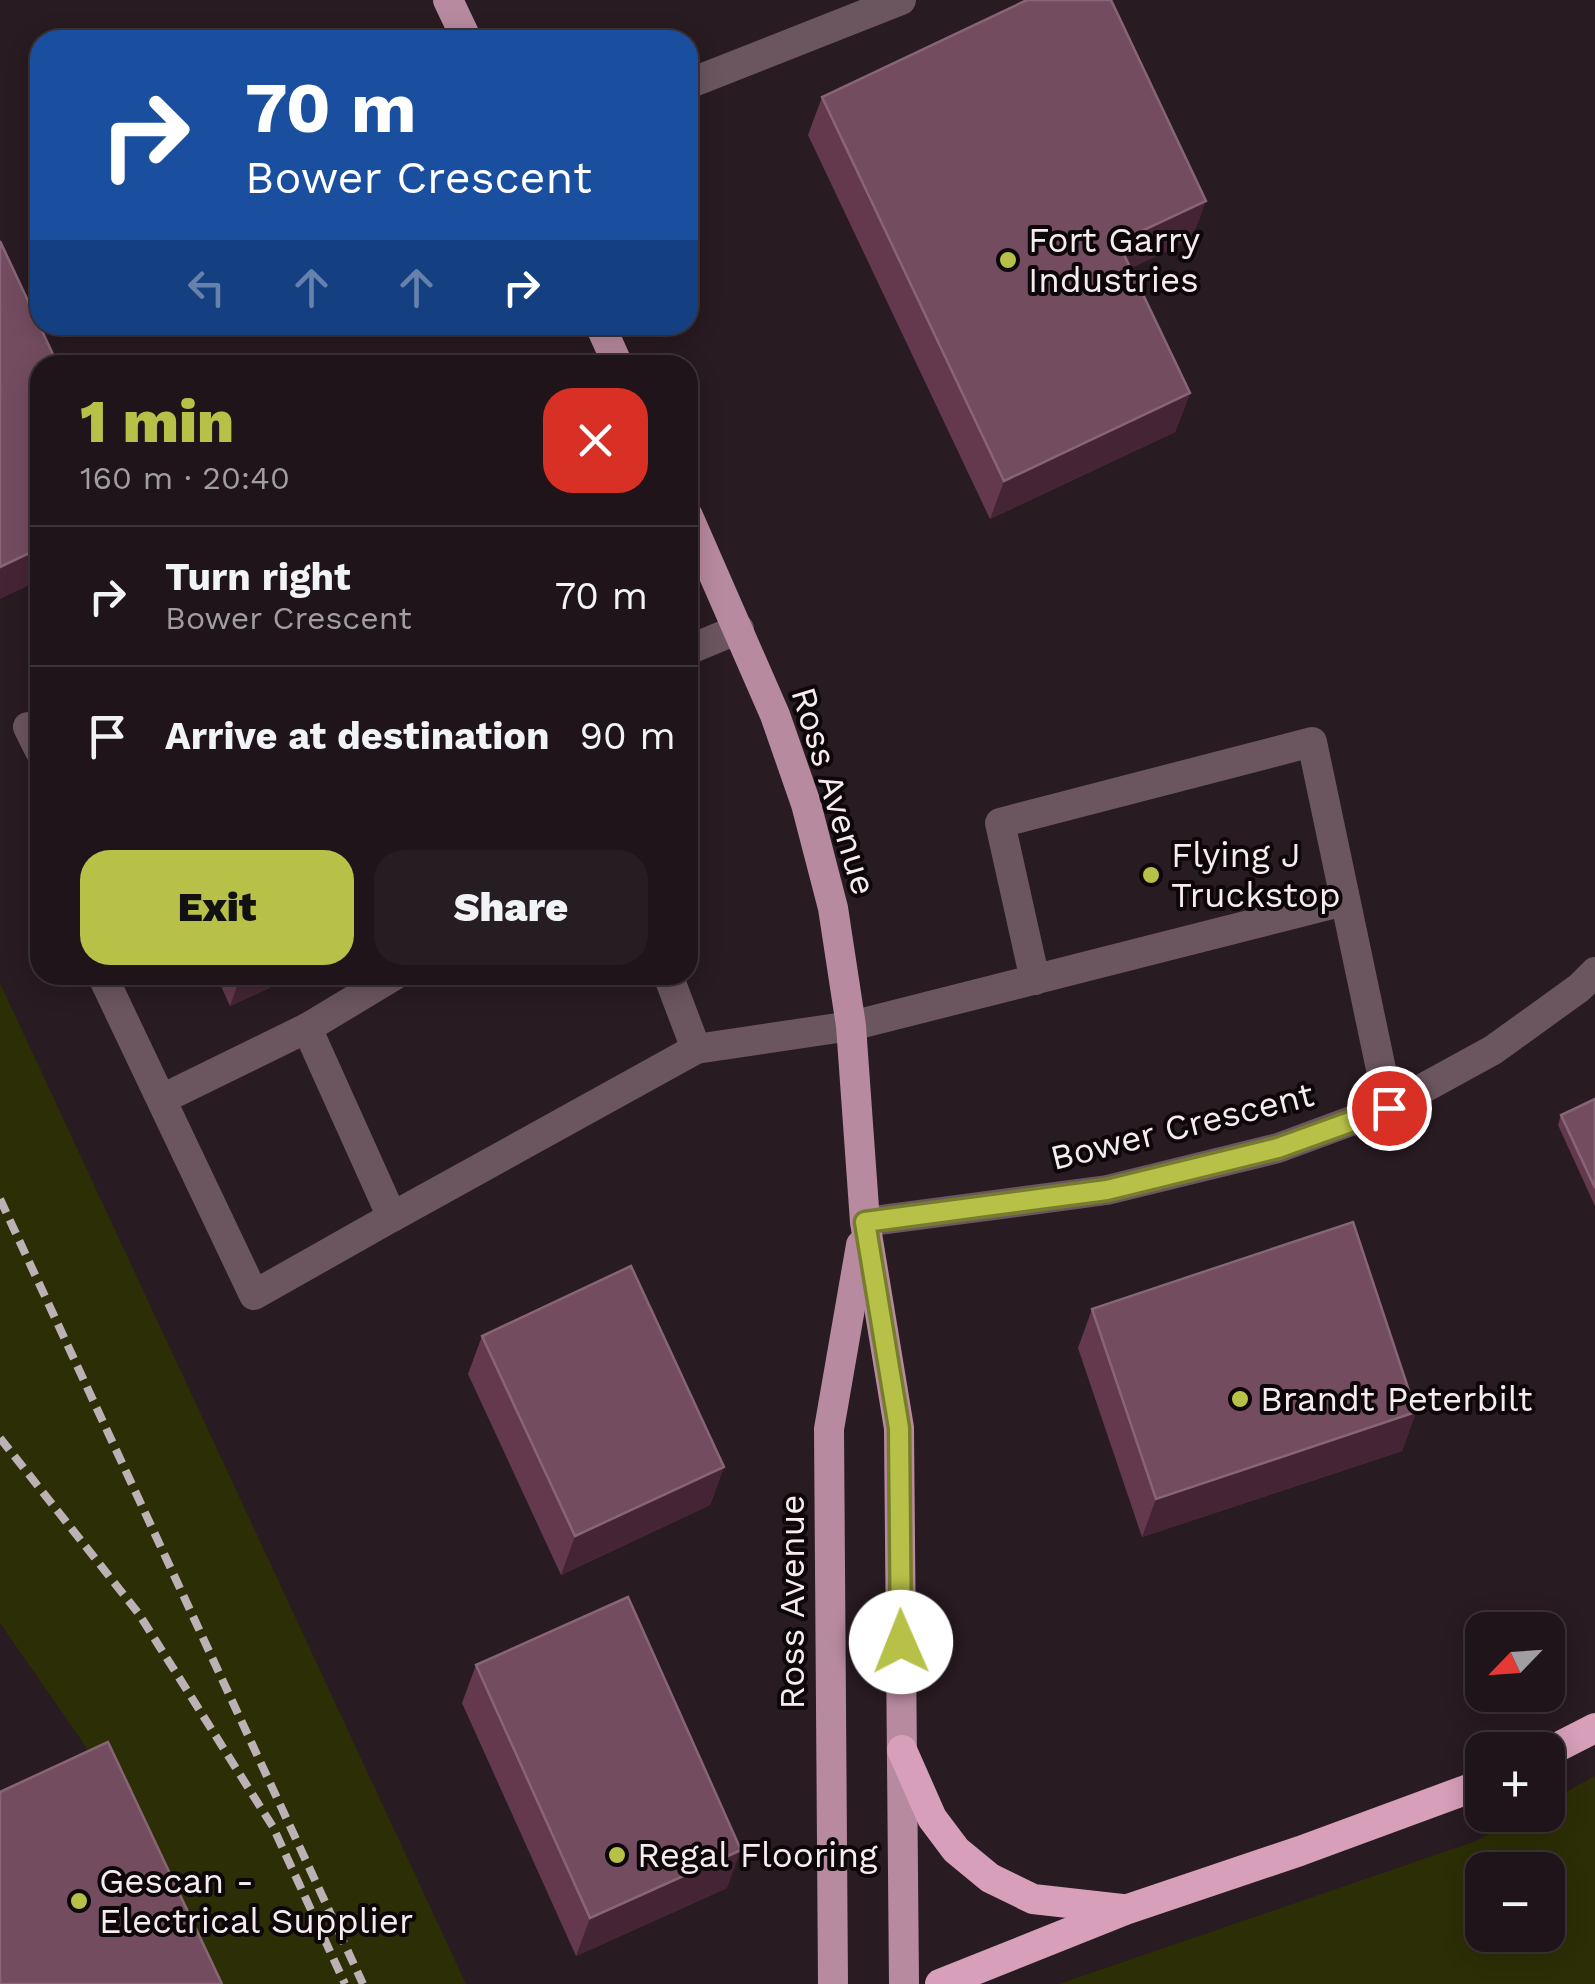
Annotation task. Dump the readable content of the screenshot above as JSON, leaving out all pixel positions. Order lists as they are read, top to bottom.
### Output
{
  "streets": {
    "main road": ["Ross Avenue"],
    "street": ["Bower Crescent"]
  },
  "crossings": [
    ["Ross Avenue", "Bower Crescent"]
  ],
  "places": [
    "Fort Garry Industries",
    "Flying J Truckstop",
    "Brandt Peterbilt",
    "Regal Flooring",
    "Gescan - Electrical Supplier"
  ],
  "north": "bottom left",
  "page": {
    "turn": ["70 m", "Bower Crescent"],
    "heading": ["1 min", "160 m · 20:40"],
    "list": [
      {
        "name": "Turn right",
        "note": "Bower Crescent",
        "value": "70 m"
      },
      {
        "name": "Arrive at destination",
        "value": "90 m"
      }
    ],
    "buttons": ["Exit", "Share"],
    "map_buttons": ["+", "−"]
  }
}
